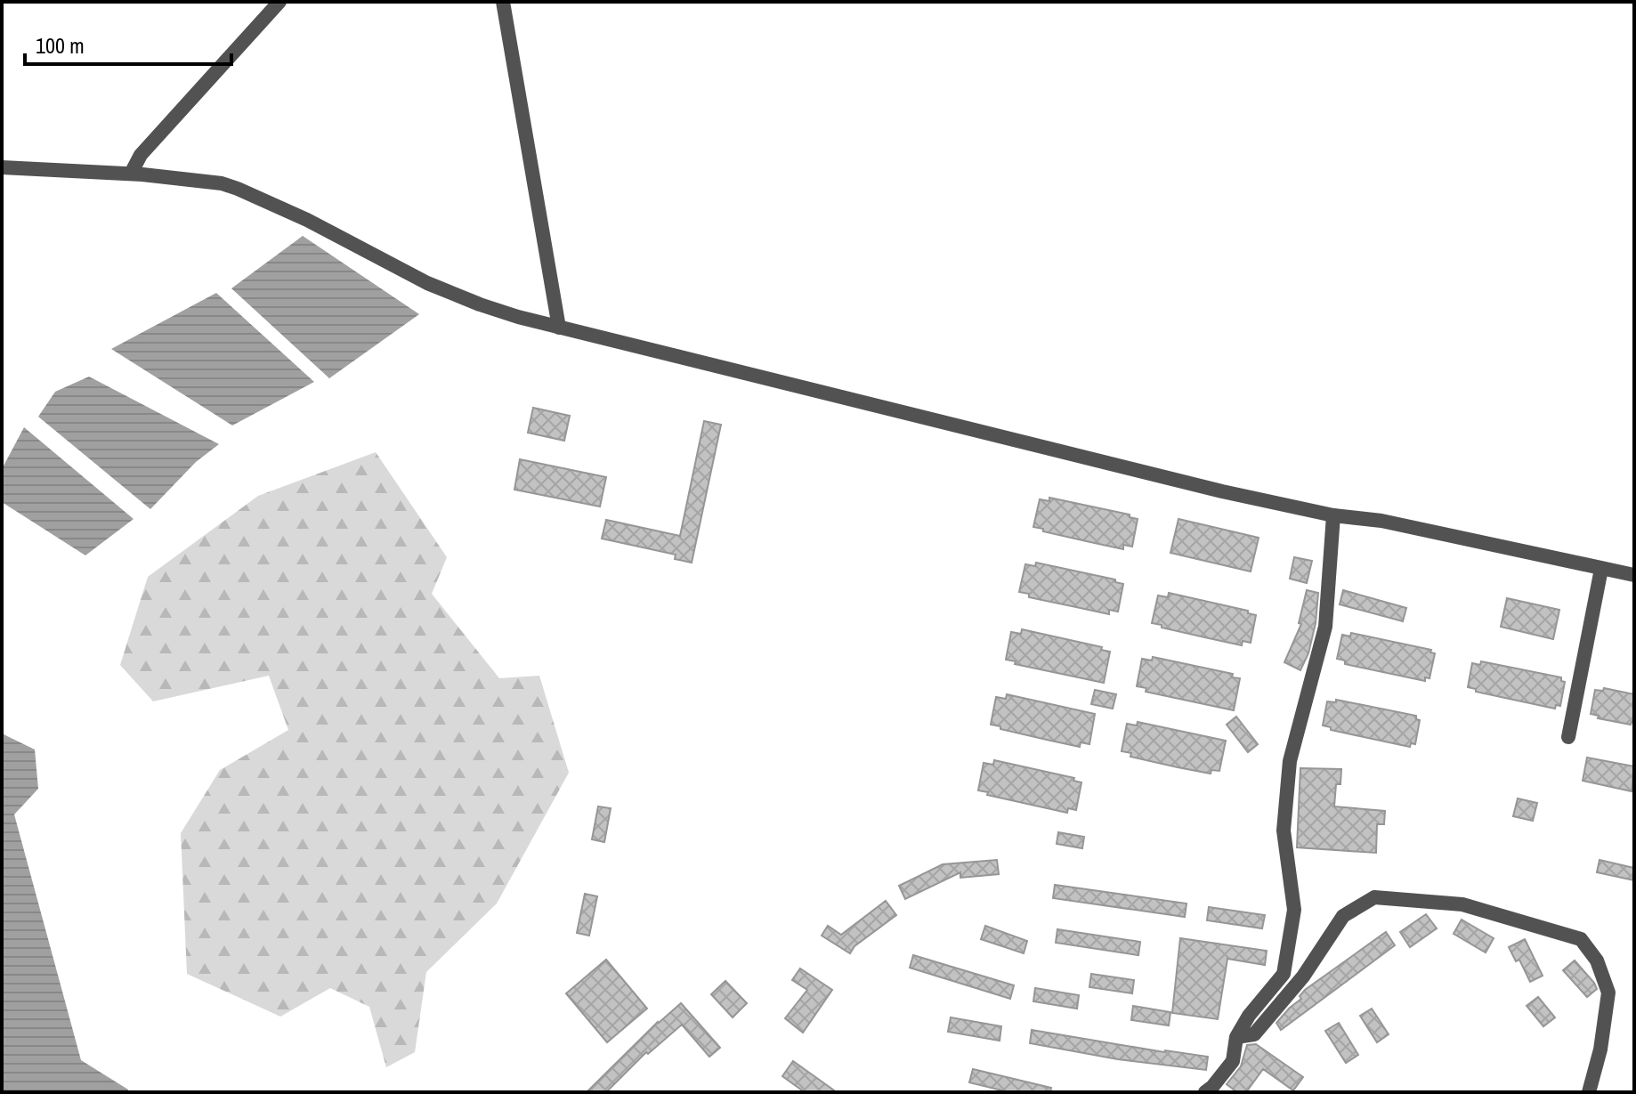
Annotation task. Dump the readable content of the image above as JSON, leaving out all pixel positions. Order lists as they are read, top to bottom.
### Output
{
  "scale_bar": "100 m"
}
